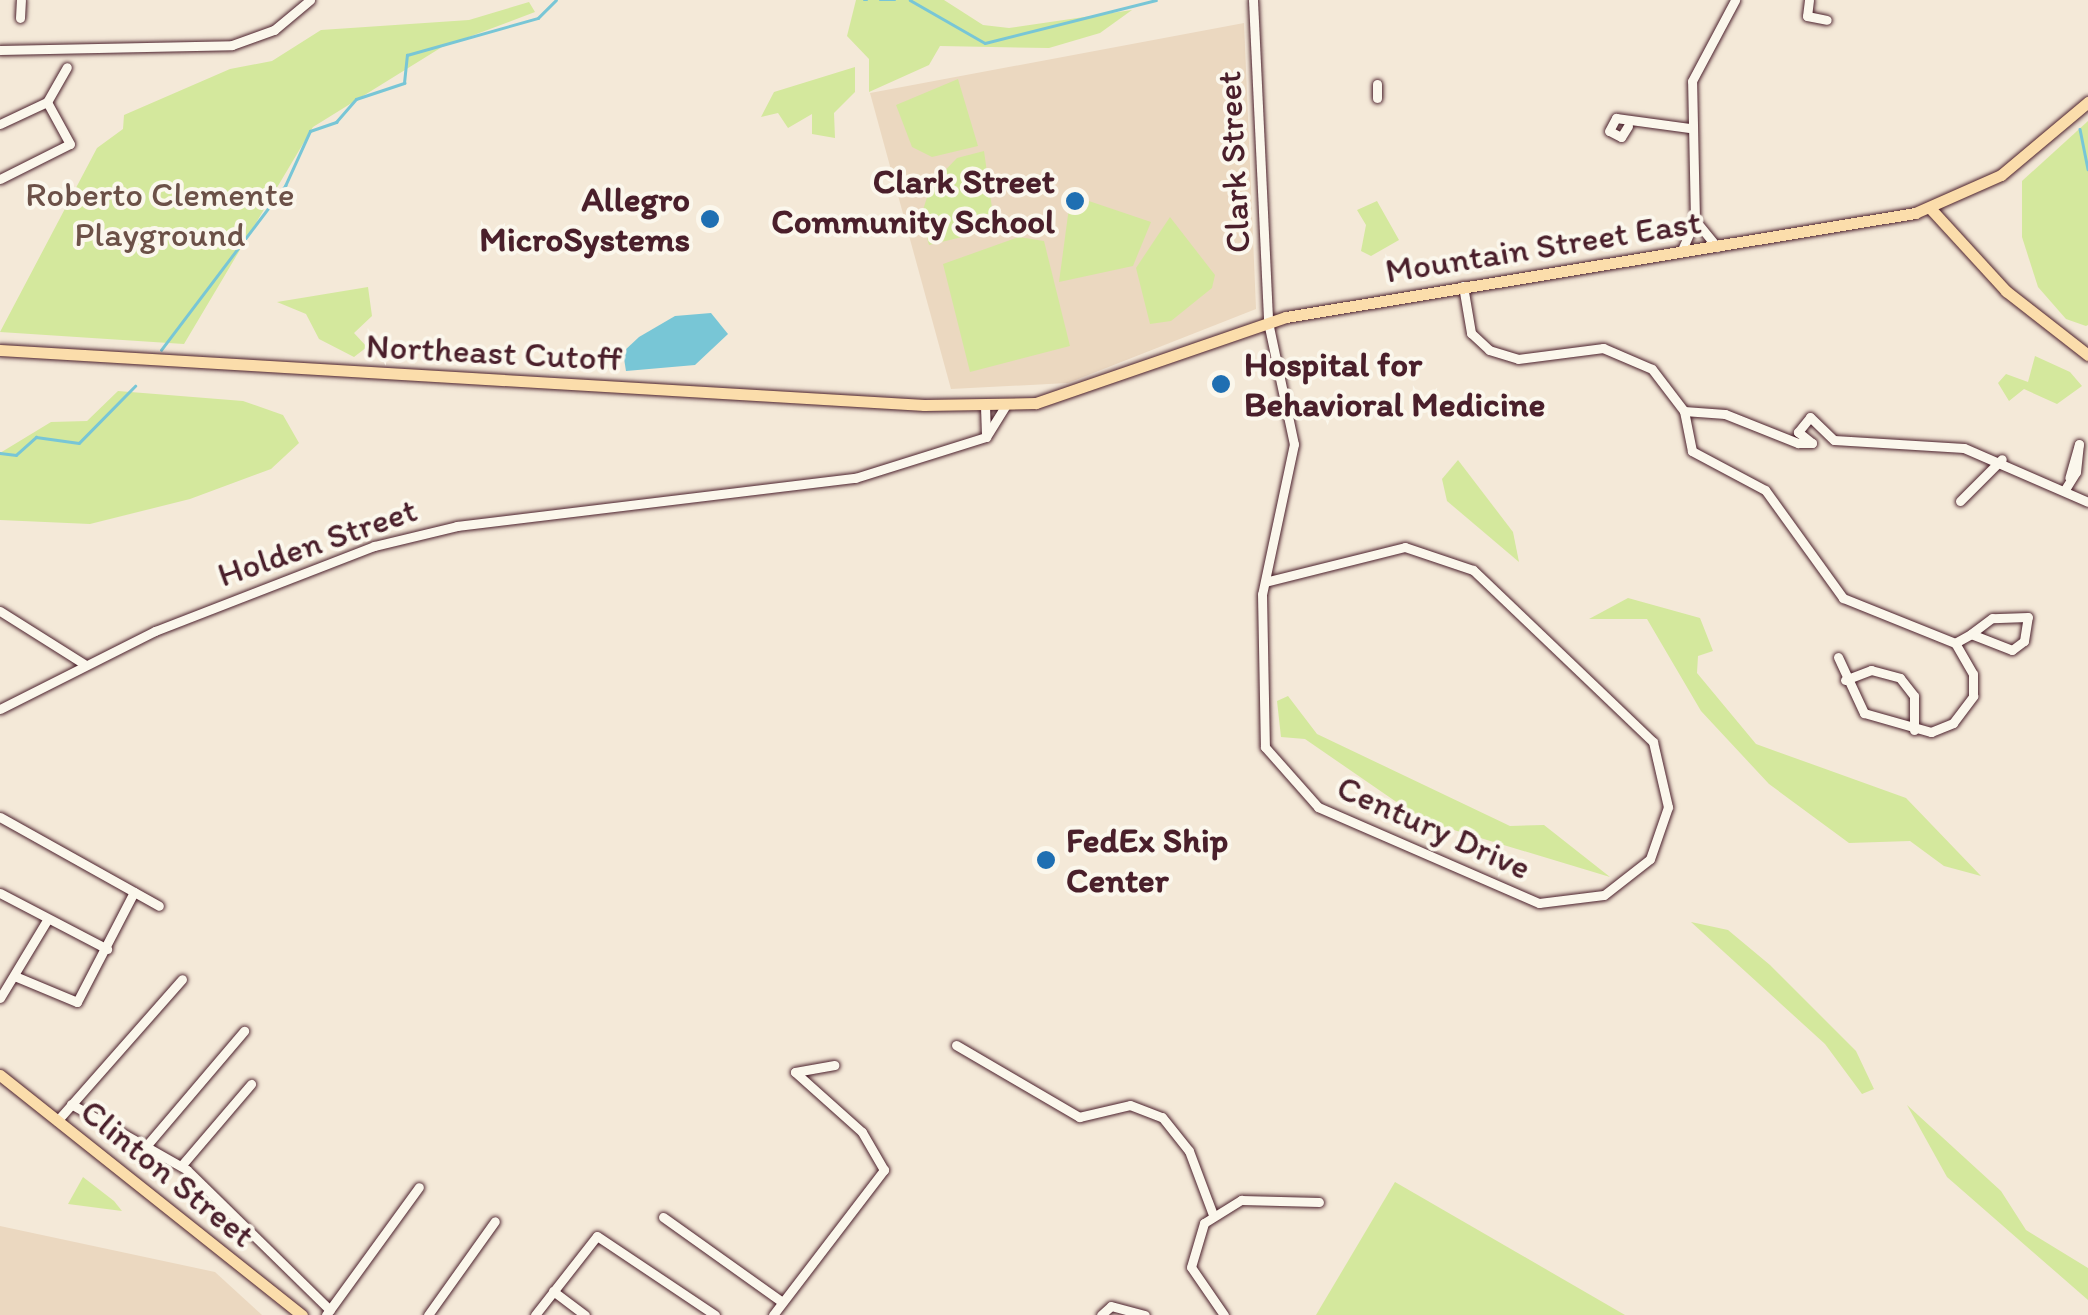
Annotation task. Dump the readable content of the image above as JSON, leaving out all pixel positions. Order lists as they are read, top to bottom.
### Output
{
  "streets": {
    "main road": ["Mountain Street East", "Northeast Cutoff", "Clinton Street"],
    "street": ["Clark Street", "Holden Street", "Century Drive"]
  },
  "crossings": [
    ["Clark Street", "Mountain Street East"],
    ["Clark Street", "Century Drive"],
    ["Mountain Street East", "Northeast Cutoff"],
    ["Mountain Street East", "Century Drive"]
  ],
  "parks": ["Roberto Clemente Playground"],
  "places": [
    "Clark Street Community School",
    "Allegro MicroSystems",
    "Hospital for Behavioral Medicine",
    "FedEx Ship Center"
  ]
}
